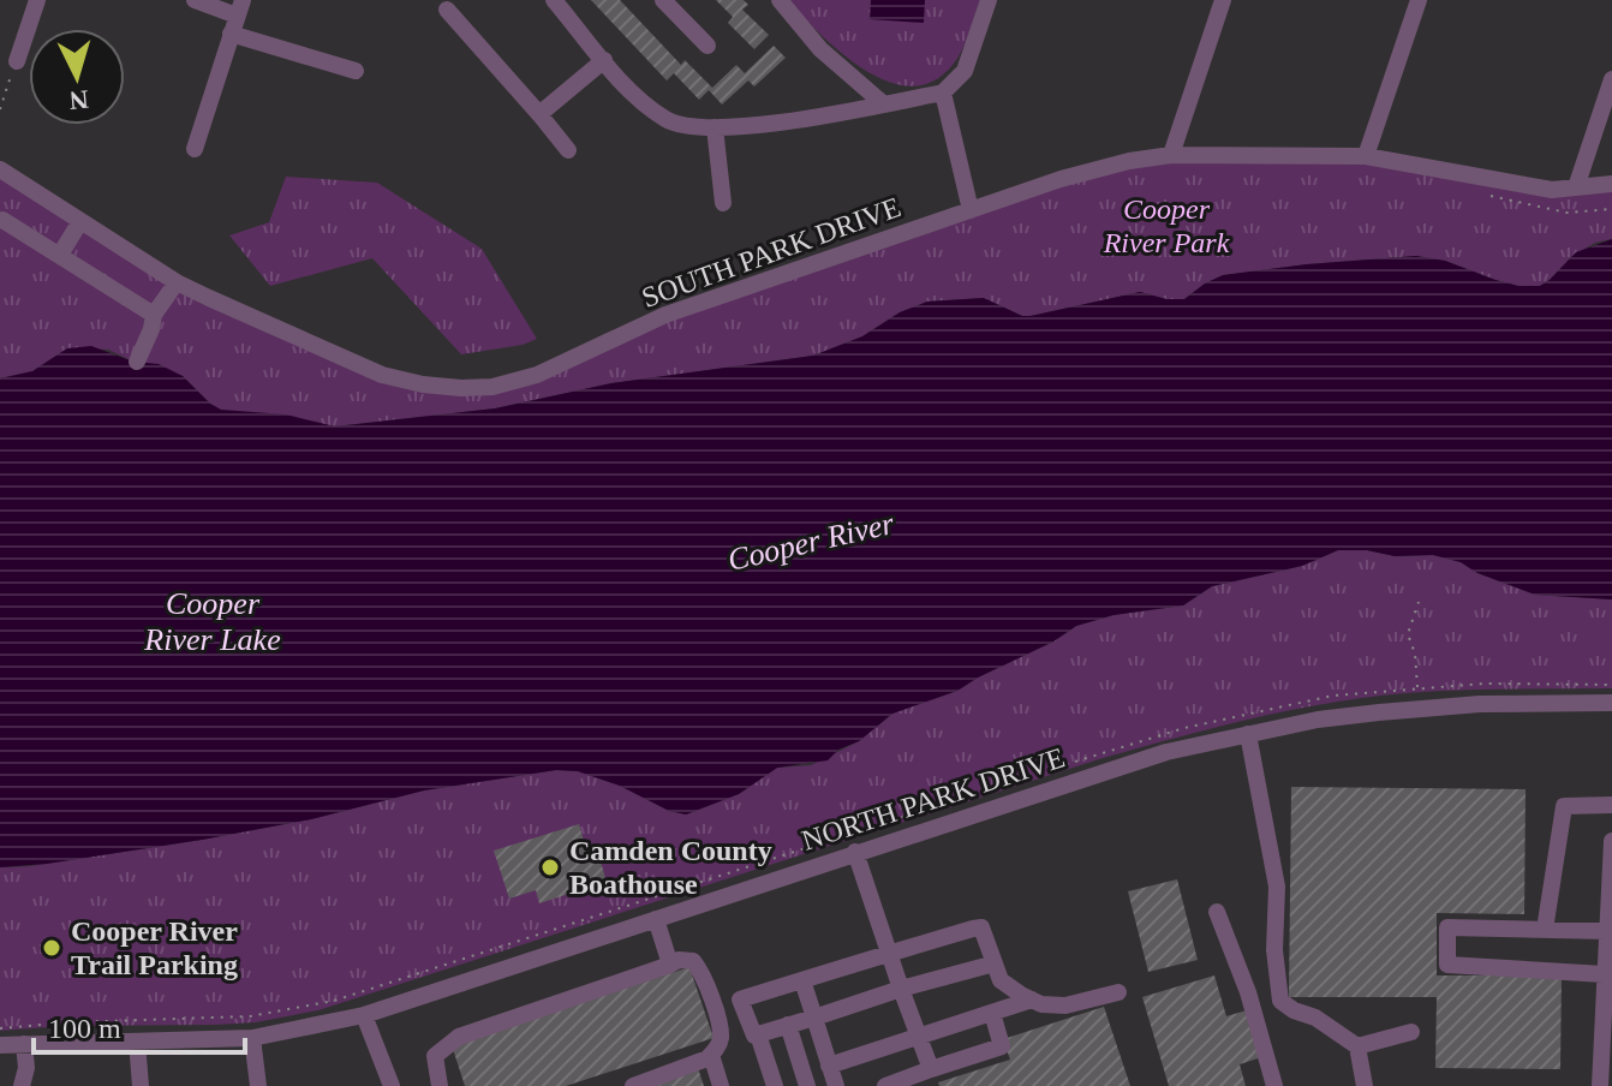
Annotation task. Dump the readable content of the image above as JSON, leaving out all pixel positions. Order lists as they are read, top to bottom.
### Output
{
  "streets": {
    "street": ["SOUTH PARK DRIVE", "NORTH PARK DRIVE"]
  },
  "water": ["Cooper River", "Cooper River Lake"],
  "parks": ["Cooper River Park"],
  "places": ["Camden County Boathouse", "Cooper River Trail Parking"],
  "scale_bar": "100 m",
  "north": "bottom"
}
